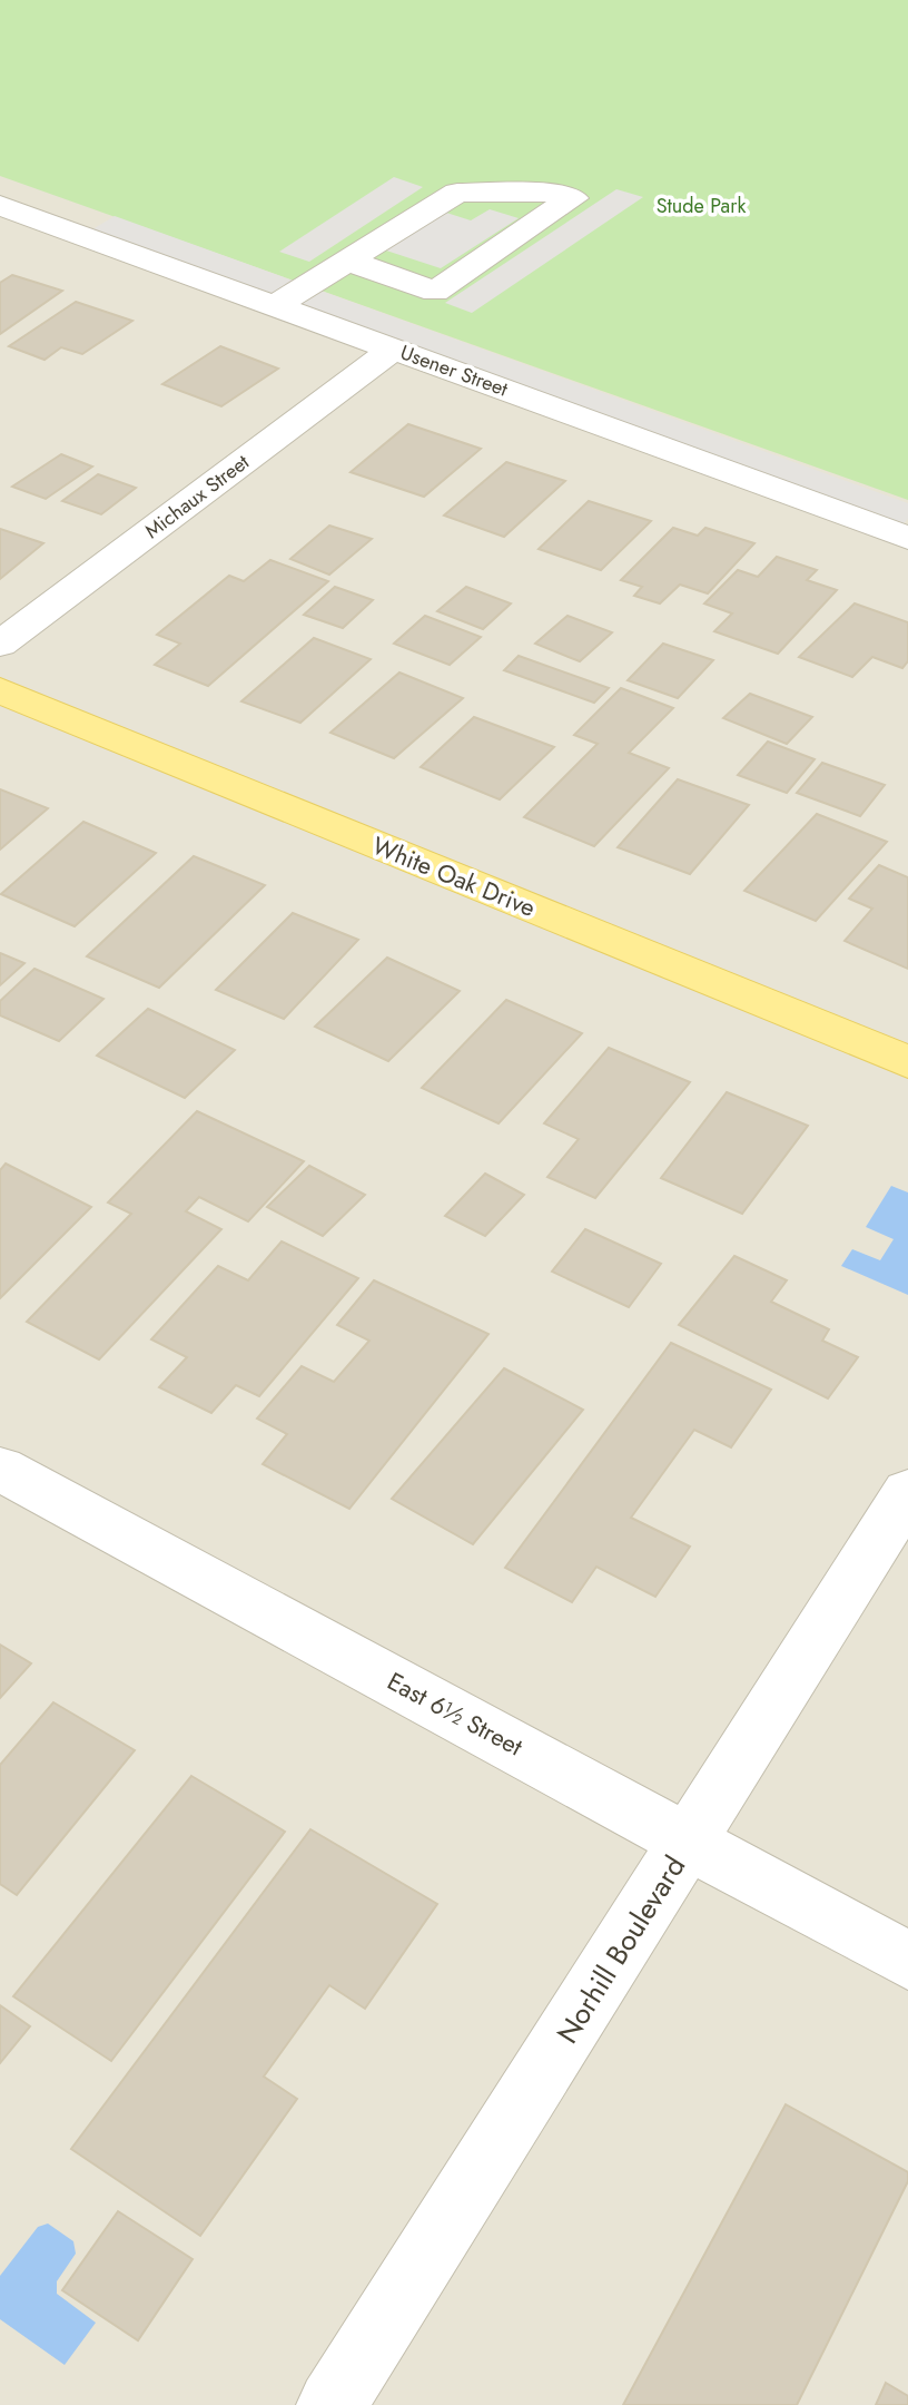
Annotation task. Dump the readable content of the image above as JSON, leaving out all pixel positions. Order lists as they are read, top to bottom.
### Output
{
  "streets": {
    "main road": ["White Oak Drive"],
    "street": [
      "Usener Street",
      "Michaux Street",
      "East 6½ Street",
      "Norhill Boulevard"
    ]
  },
  "crossings": [
    ["Usener Street", "Michaux Street"],
    ["East 6½ Street", "Norhill Boulevard"]
  ],
  "parks": ["Stude Park"]
}
